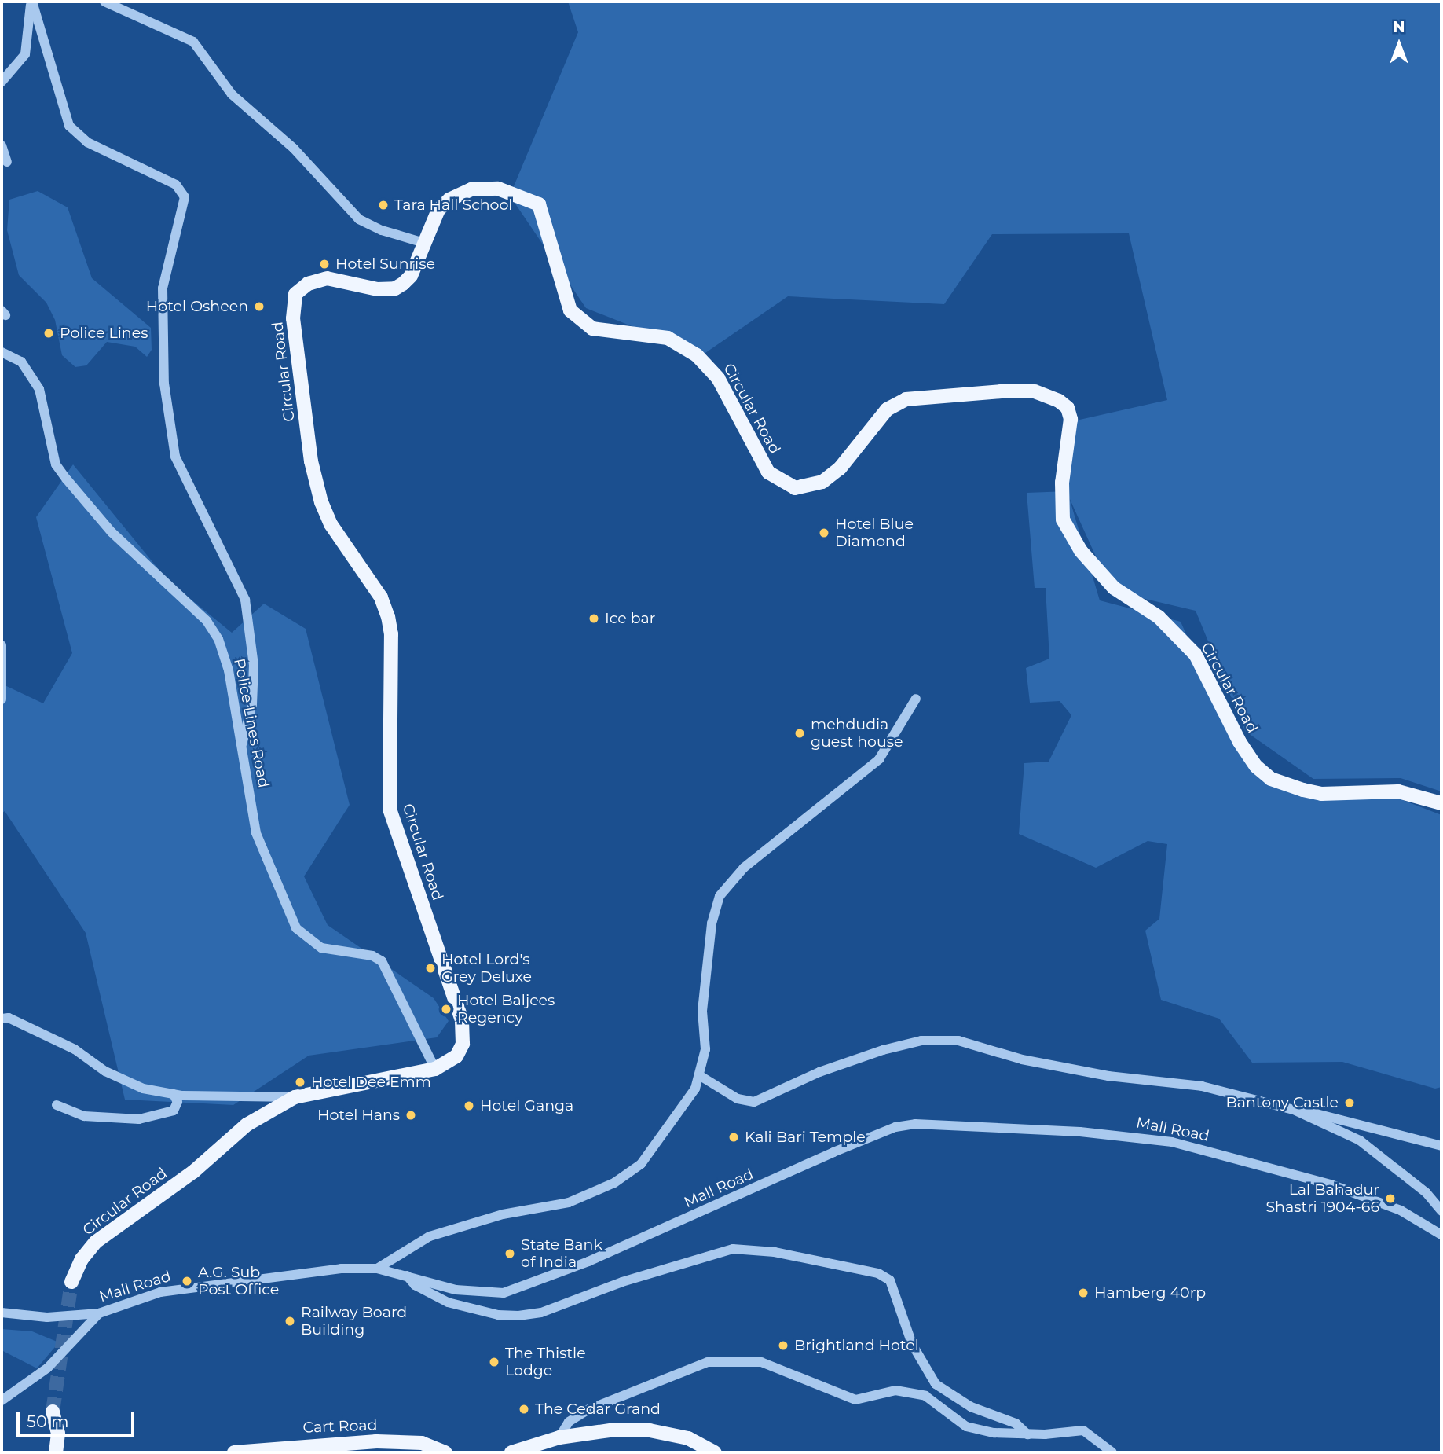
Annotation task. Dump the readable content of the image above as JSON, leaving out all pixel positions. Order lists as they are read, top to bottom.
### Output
{
  "streets": {
    "main road": ["Circular Road", "Cart Road"],
    "street": ["Police Lines Road", "Mall Road"]
  },
  "crossings": [
    ["Circular Road", "Police Lines Road"]
  ],
  "places": [
    "Tara Hall School",
    "Hotel Sunrise",
    "Hotel Osheen",
    "Police Lines",
    "Hotel Blue Diamond",
    "Ice bar",
    "mehdudia guest house",
    "Hotel Lord's Grey Deluxe",
    "Hotel Baljees Regency",
    "Hotel Dee Emm",
    "Bantony Castle",
    "Hotel Ganga",
    "Hotel Hans",
    "Kali Bari Temple",
    "Lal Bahadur Shastri 1904-66",
    "State Bank of India",
    "A.G. Sub Post Office",
    "Hamberg 40rp",
    "Railway Board Building",
    "Brightland Hotel",
    "The Thistle Lodge",
    "The Cedar Grand"
  ],
  "scale_bar": "50 m",
  "north": "top"
}
